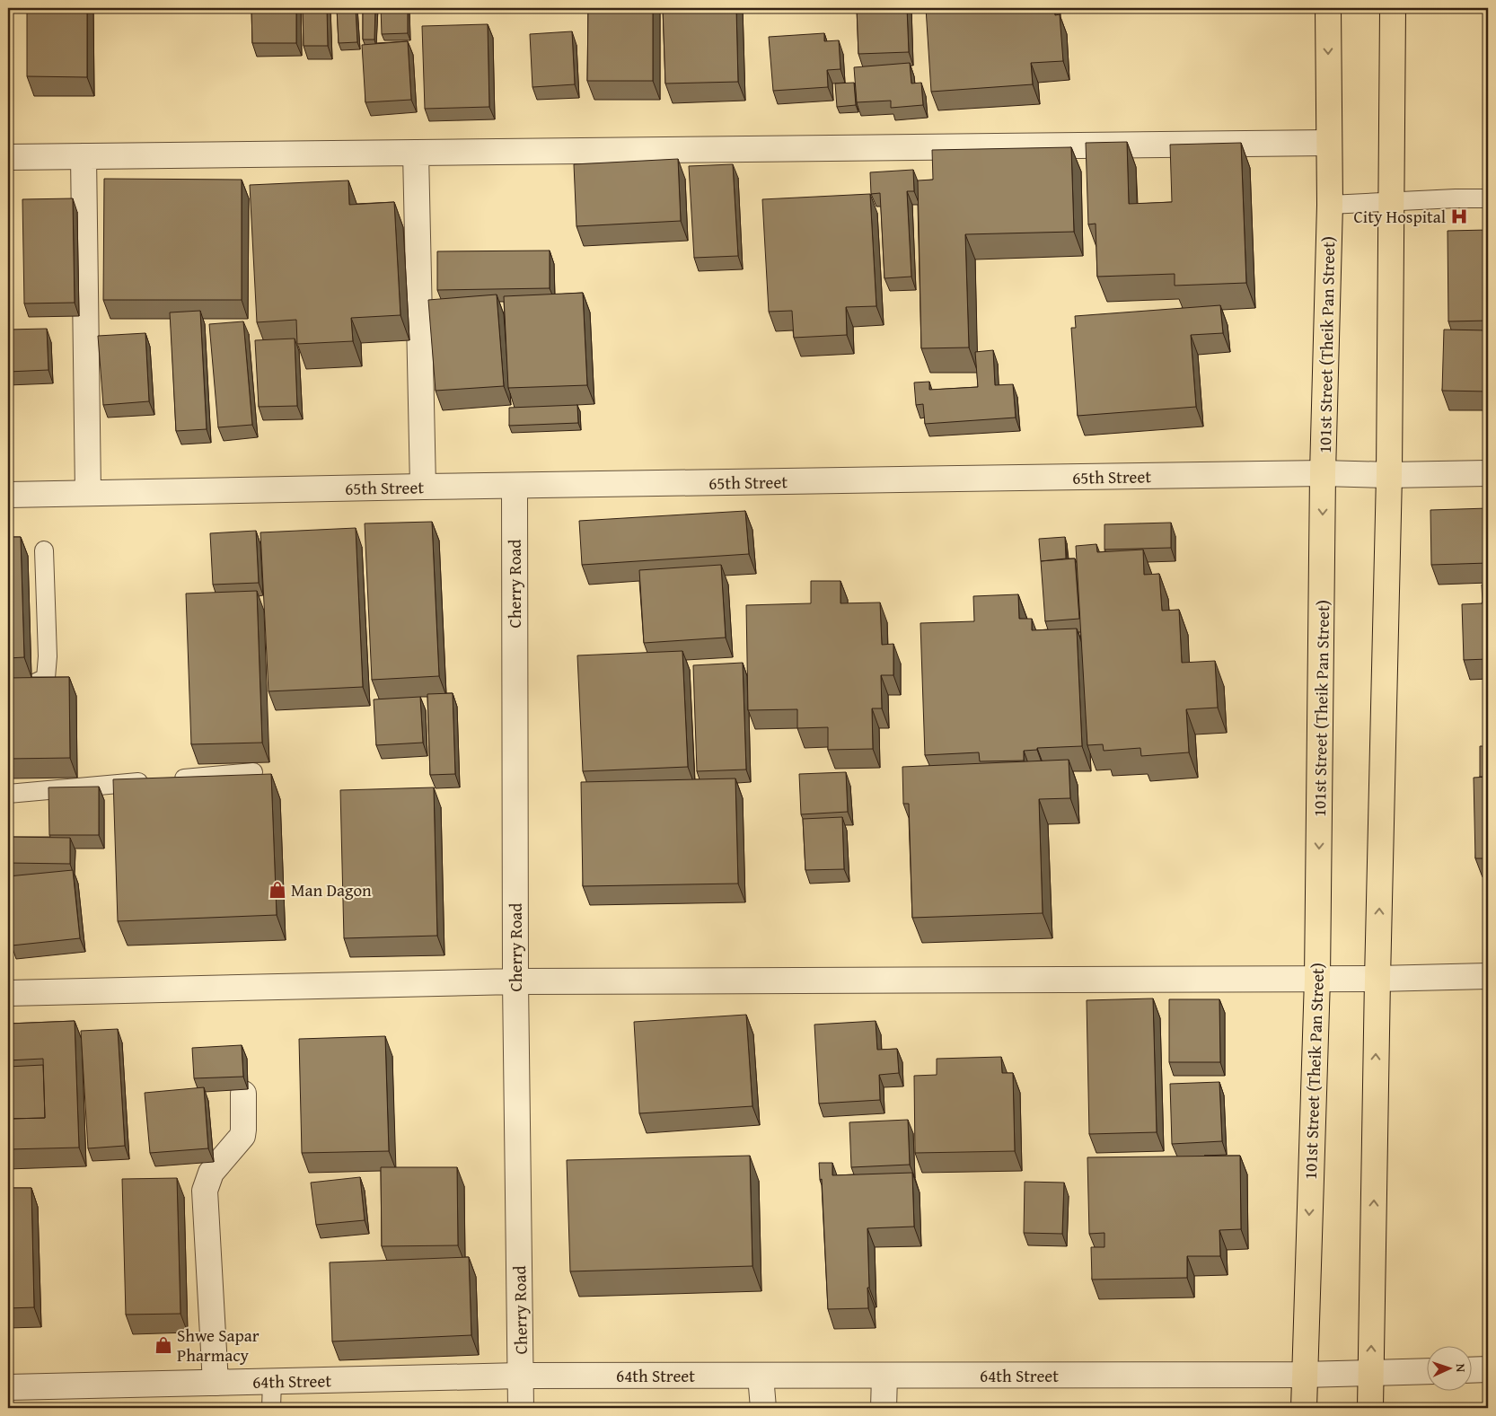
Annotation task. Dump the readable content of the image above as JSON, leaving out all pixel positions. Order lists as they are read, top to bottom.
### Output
{
  "streets": {
    "main road": ["101st Street (Theik Pan Street)"],
    "street": ["65th Street", "Cherry Road", "64th Street"]
  },
  "crossings": [
    ["101st Street (Theik Pan Street)", "65th Street"],
    ["101st Street (Theik Pan Street)", "64th Street"],
    ["65th Street", "Cherry Road"],
    ["Cherry Road", "64th Street"]
  ],
  "places": {
    "hospital": ["City Hospital"],
    "shop": ["Man Dagon", "Shwe Sapar Pharmacy"]
  },
  "north": "right"
}
